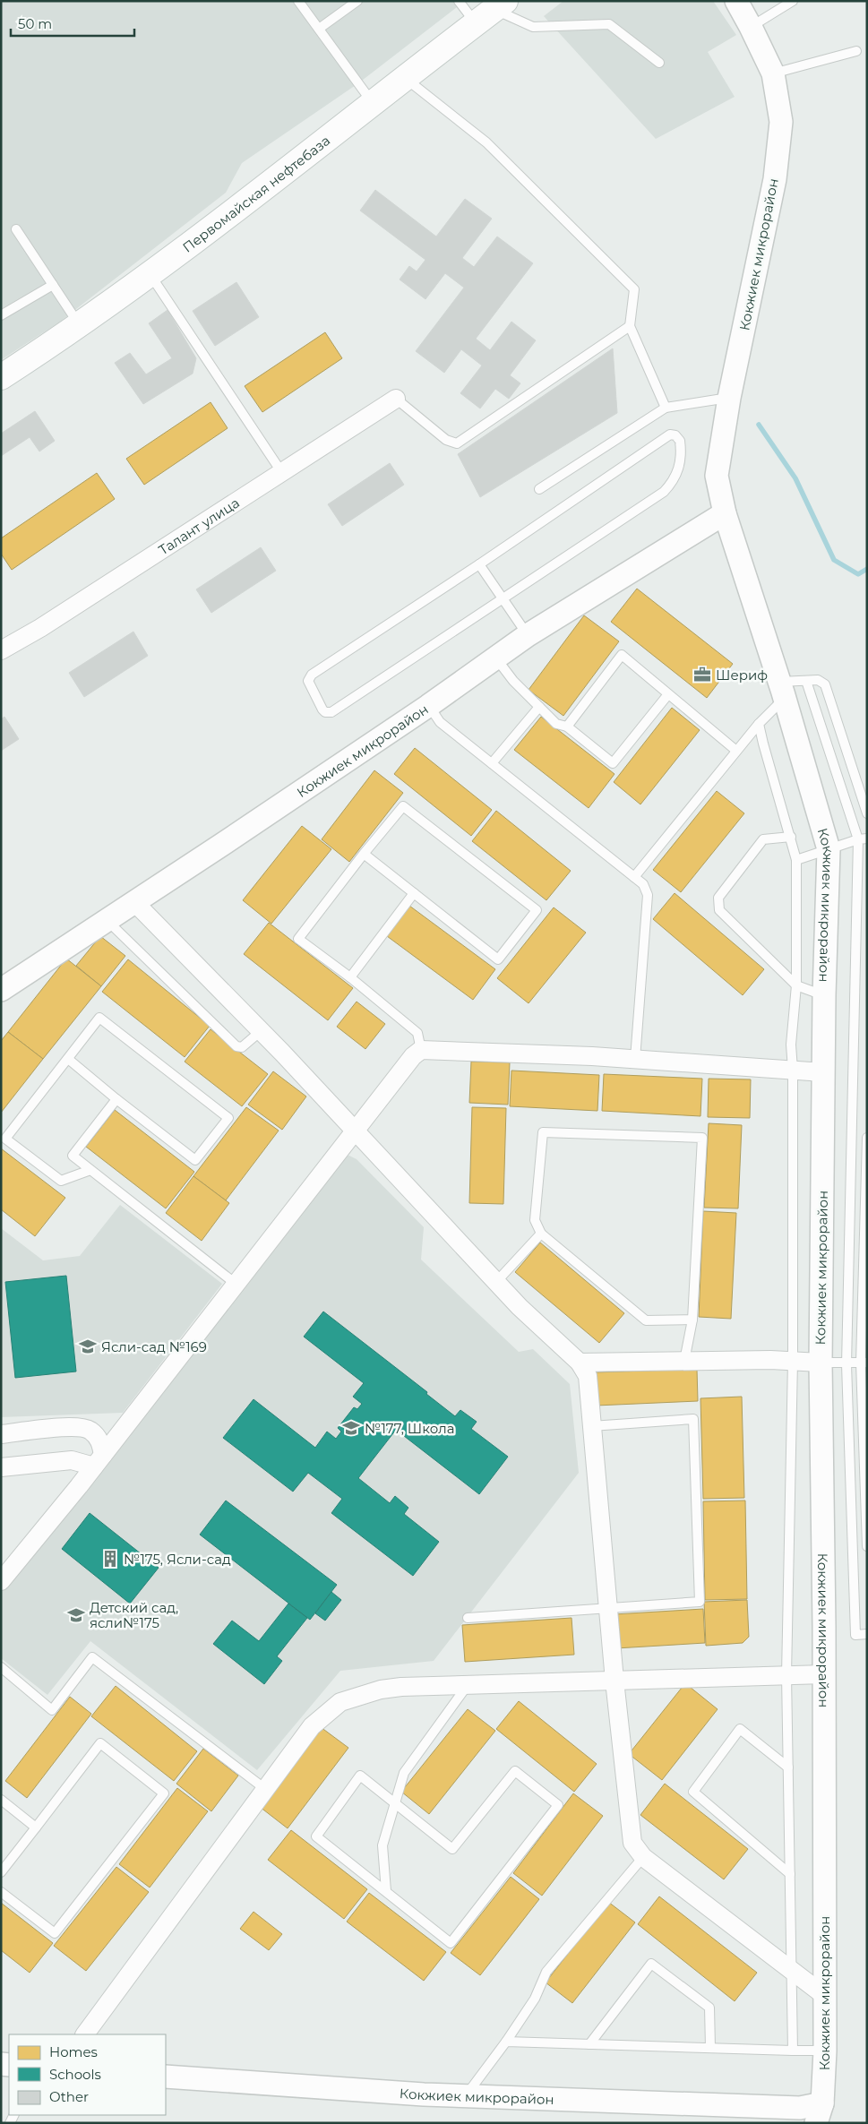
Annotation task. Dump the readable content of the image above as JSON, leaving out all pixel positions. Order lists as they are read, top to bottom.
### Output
{
  "streets": {
    "main road": ["Первомайская нефтебаза"],
    "street": ["Кокжиек микрорайон", "Талант улица"]
  },
  "places": {
    "office": ["Шериф"],
    "school or university": ["Ясли-сад №169", "№177, Школа", "Детский сад, ясли№175"],
    "building": ["№175, Ясли-сад"]
  },
  "legend": ["Homes", "Schools", "Other"],
  "scale_bar": "50 m"
}
